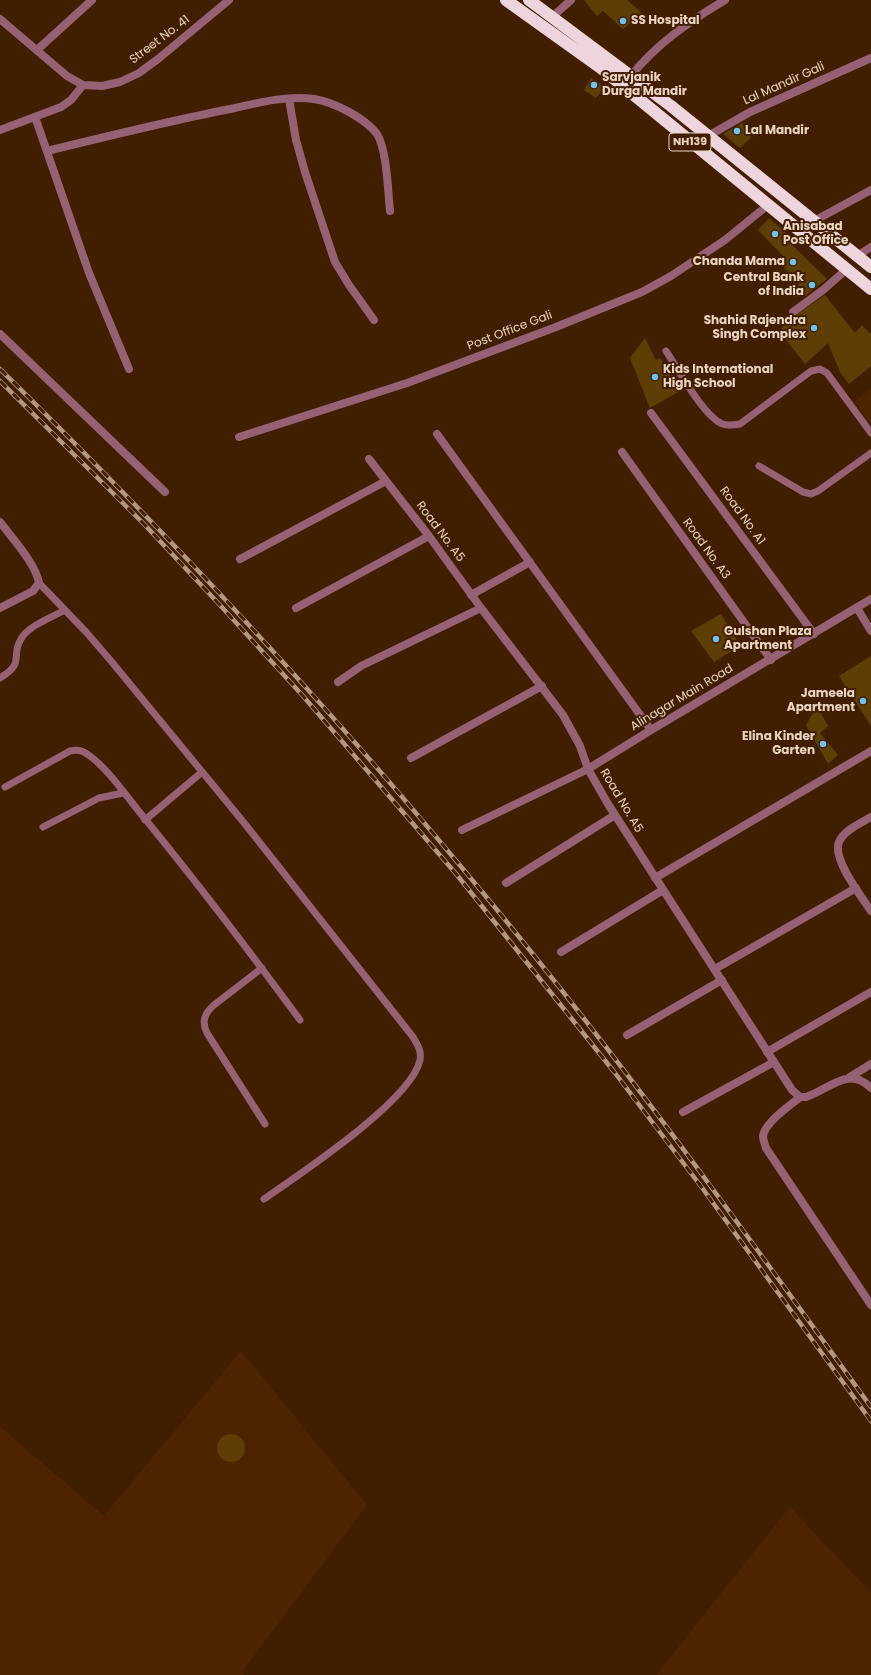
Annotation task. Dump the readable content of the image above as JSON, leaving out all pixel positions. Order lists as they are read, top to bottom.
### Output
{
  "streets": {
    "highway": ["NH139"],
    "street": [
      "Street No. 41",
      "Lal Mandir Gali",
      "Post Office Gali",
      "Road No. A1",
      "Road No. A5",
      "Road No. A3",
      "Alinagar Main Road"
    ]
  },
  "crossings": [
    ["Lal Mandir Gali", "NH139"],
    ["NH139", "Post Office Gali"],
    ["Road No. A1", "Alinagar Main Road"],
    ["Road No. A5", "Alinagar Main Road"],
    ["Road No. A3", "Alinagar Main Road"]
  ],
  "places": [
    "SS Hospital",
    "Sarvjanik Durga Mandir",
    "Lal Mandir",
    "Anisabad Post Office",
    "Chanda Mama",
    "Central Bank of India",
    "Shahid Rajendra Singh Complex",
    "Kids International High School",
    "Gulshan Plaza Apartment",
    "Jameela Apartment",
    "Elina Kinder Garten"
  ]
}
